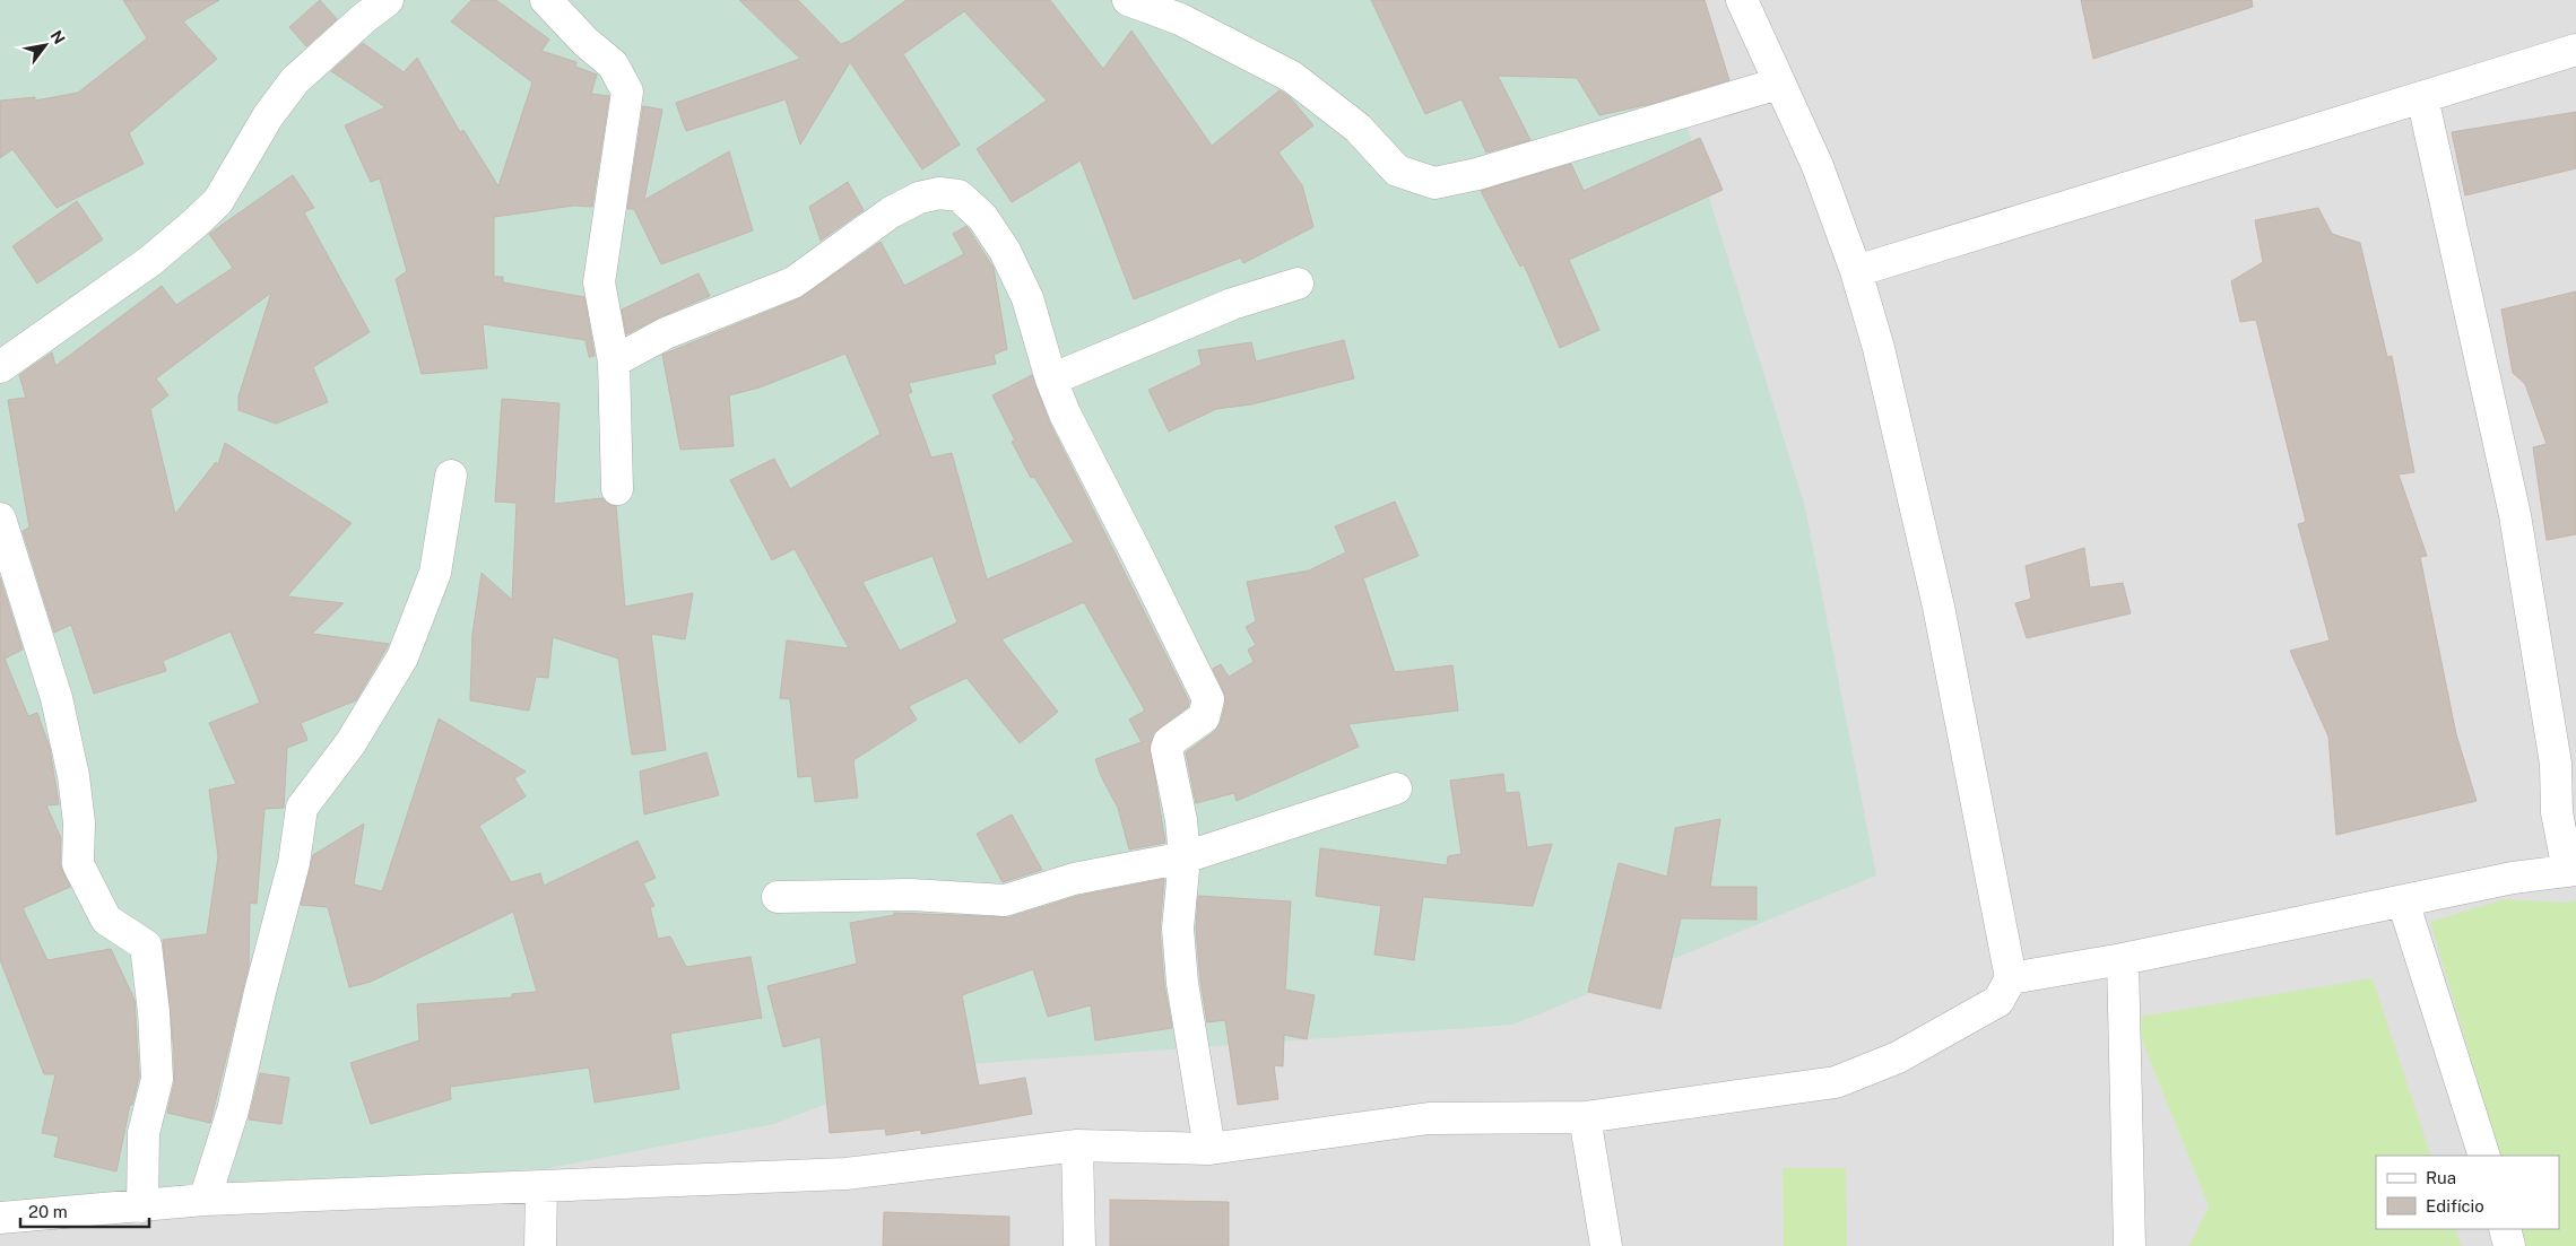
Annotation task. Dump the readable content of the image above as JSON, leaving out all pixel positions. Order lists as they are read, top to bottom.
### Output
{
  "legend": ["Rua", "Edifício"],
  "scale_bar": "20 m",
  "north": "top right"
}
